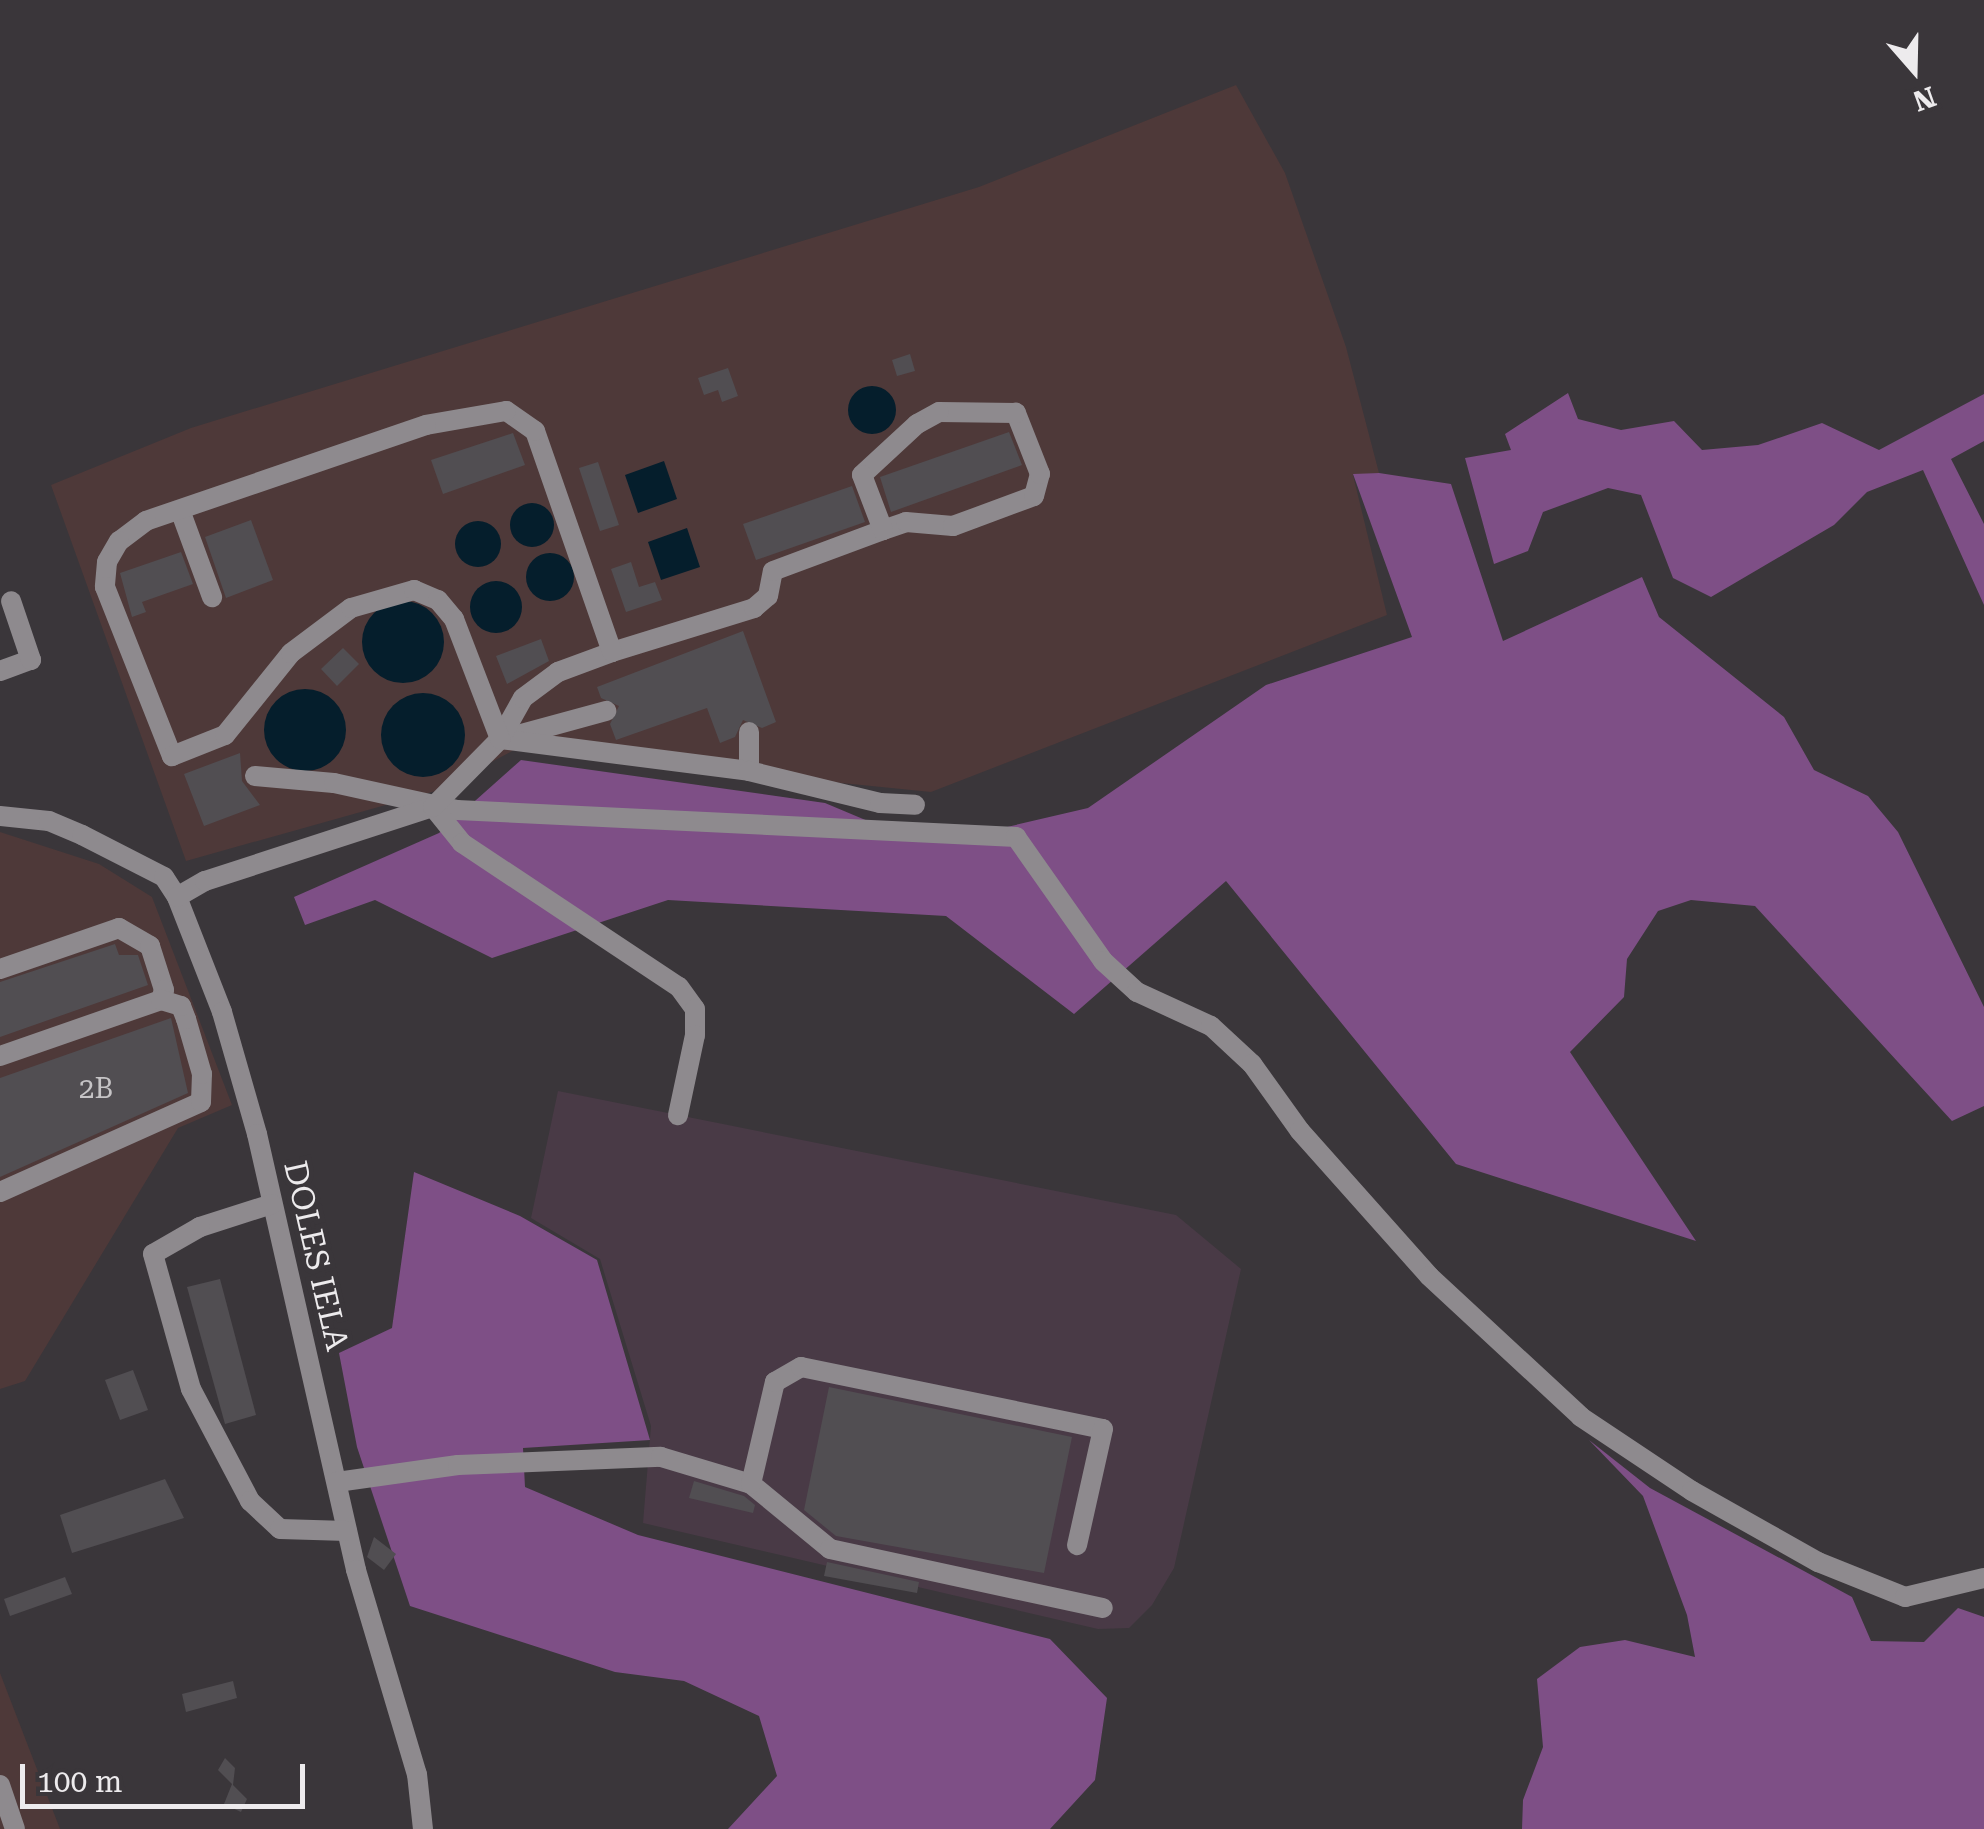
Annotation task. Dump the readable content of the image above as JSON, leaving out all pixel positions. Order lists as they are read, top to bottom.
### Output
{
  "streets": {
    "street": ["DOLES IELA"]
  },
  "house_numbers": ["2B"],
  "scale_bar": "100 m",
  "north": "bottom"
}
